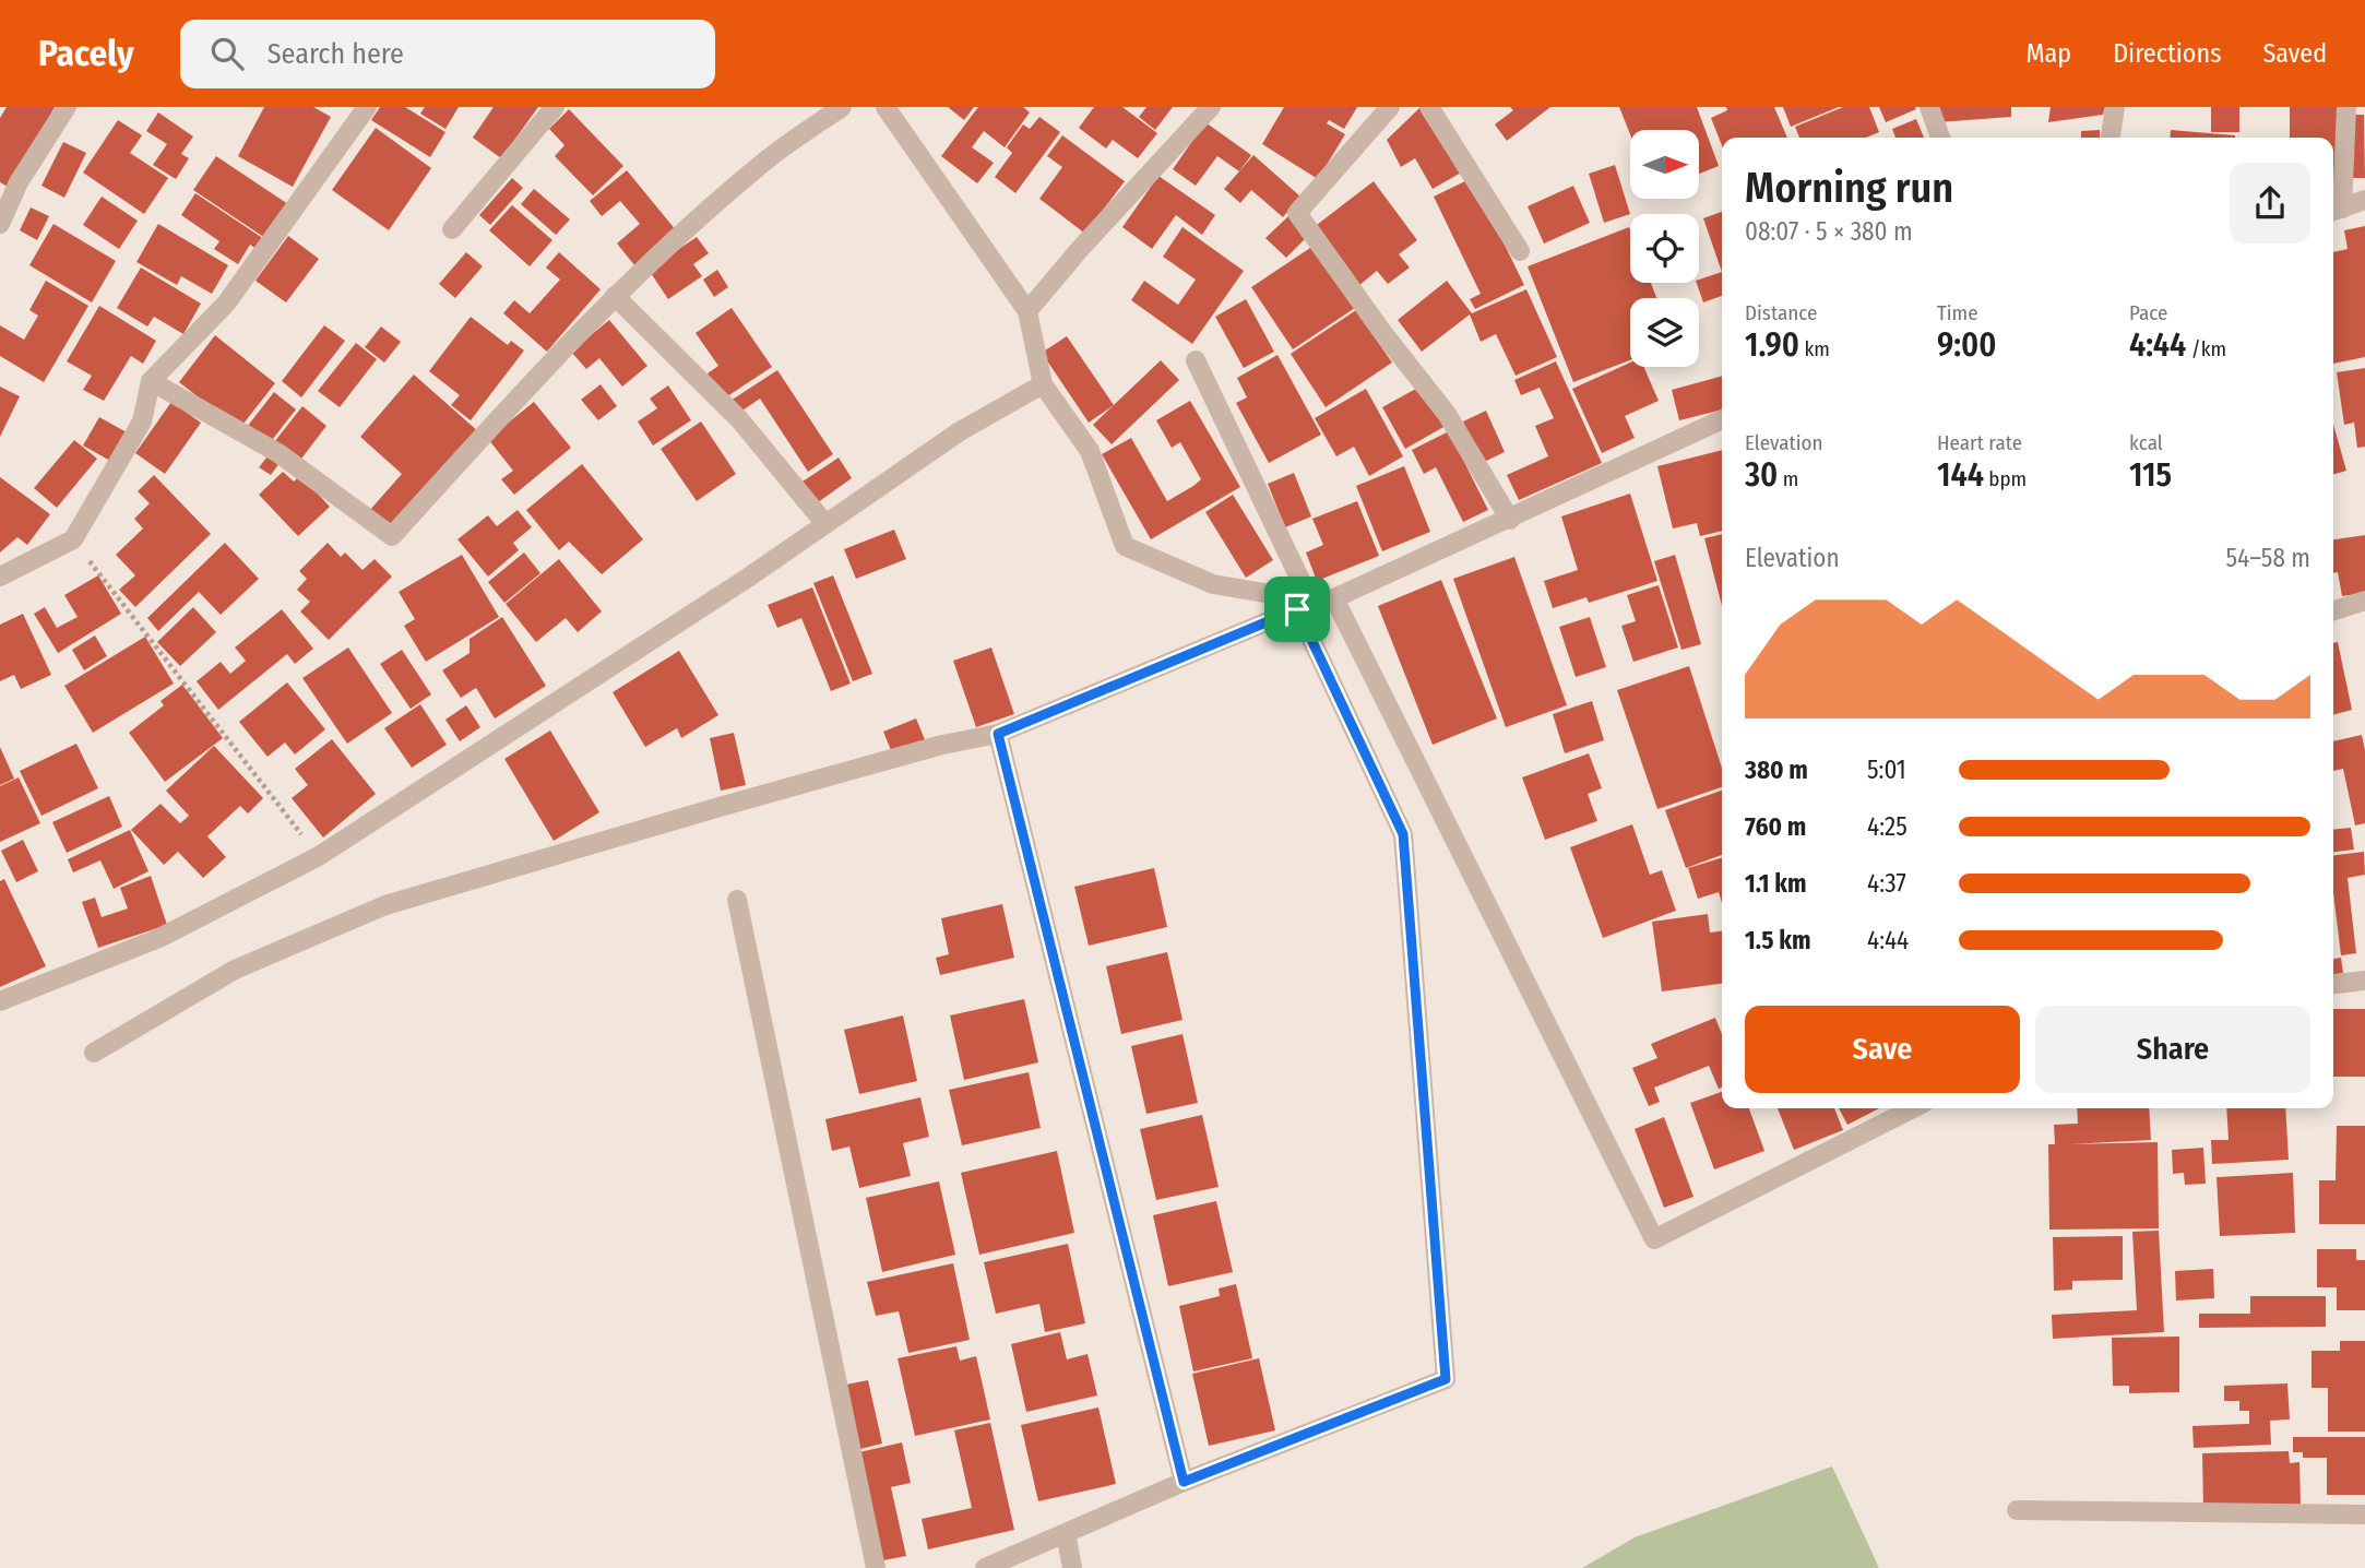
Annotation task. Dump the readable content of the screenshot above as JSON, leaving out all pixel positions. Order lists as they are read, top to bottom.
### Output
{
  "north": "right",
  "page": {
    "header": "Pacely",
    "search": "Search here",
    "nav": ["Map", "Directions", "Saved"],
    "heading": ["Morning run", "08:07 · 5 × 380 m"],
    "stats": [
      ["Distance", "1.90 km"],
      ["Time", "9:00"],
      ["Pace", "4:44 /km"],
      ["Elevation", "30 m"],
      ["Heart rate", "144 bpm"],
      ["kcal", "115"]
    ],
    "chart": ["Elevation", "54–58 m"],
    "list": [
      {
        "name": "380 m",
        "note": "5:01"
      },
      {
        "name": "760 m",
        "note": "4:25"
      },
      {
        "name": "1.1 km",
        "note": "4:37"
      },
      {
        "name": "1.5 km",
        "note": "4:44"
      }
    ],
    "buttons": ["Save", "Share"]
  }
}
